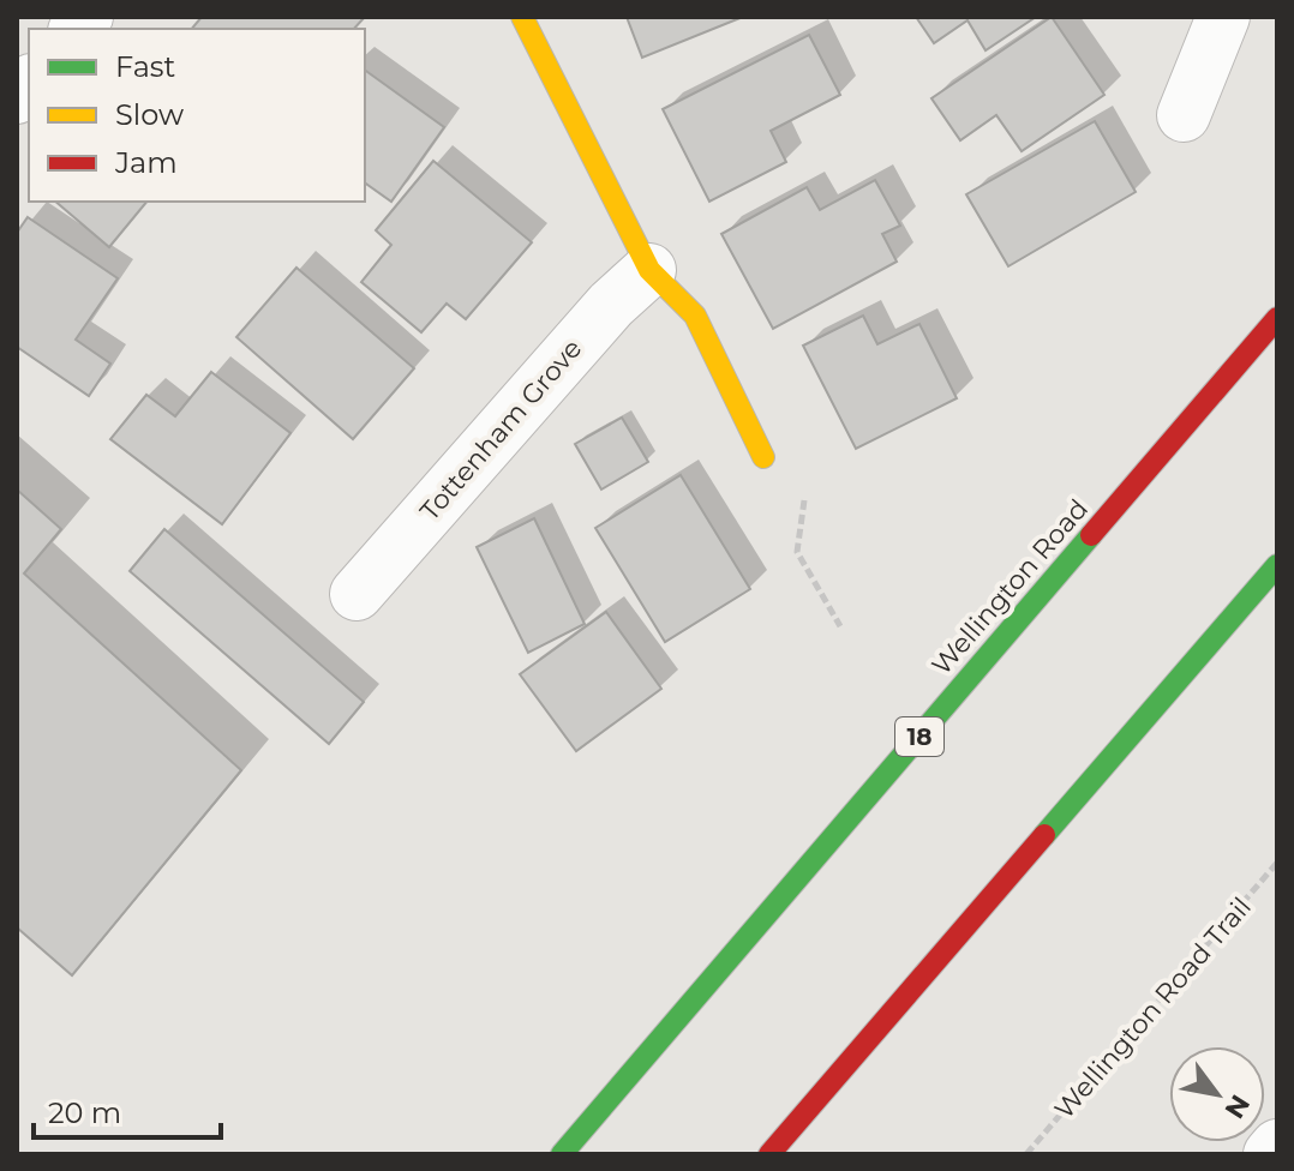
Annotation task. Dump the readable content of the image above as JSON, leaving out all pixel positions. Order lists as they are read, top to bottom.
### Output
{
  "streets": {
    "main road": ["Wellington Road", "18"],
    "street": ["Tottenham Grove"],
    "path": ["Wellington Road Trail"]
  },
  "legend": ["Fast", "Slow", "Jam"],
  "scale_bar": "20 m",
  "north": "bottom right"
}
